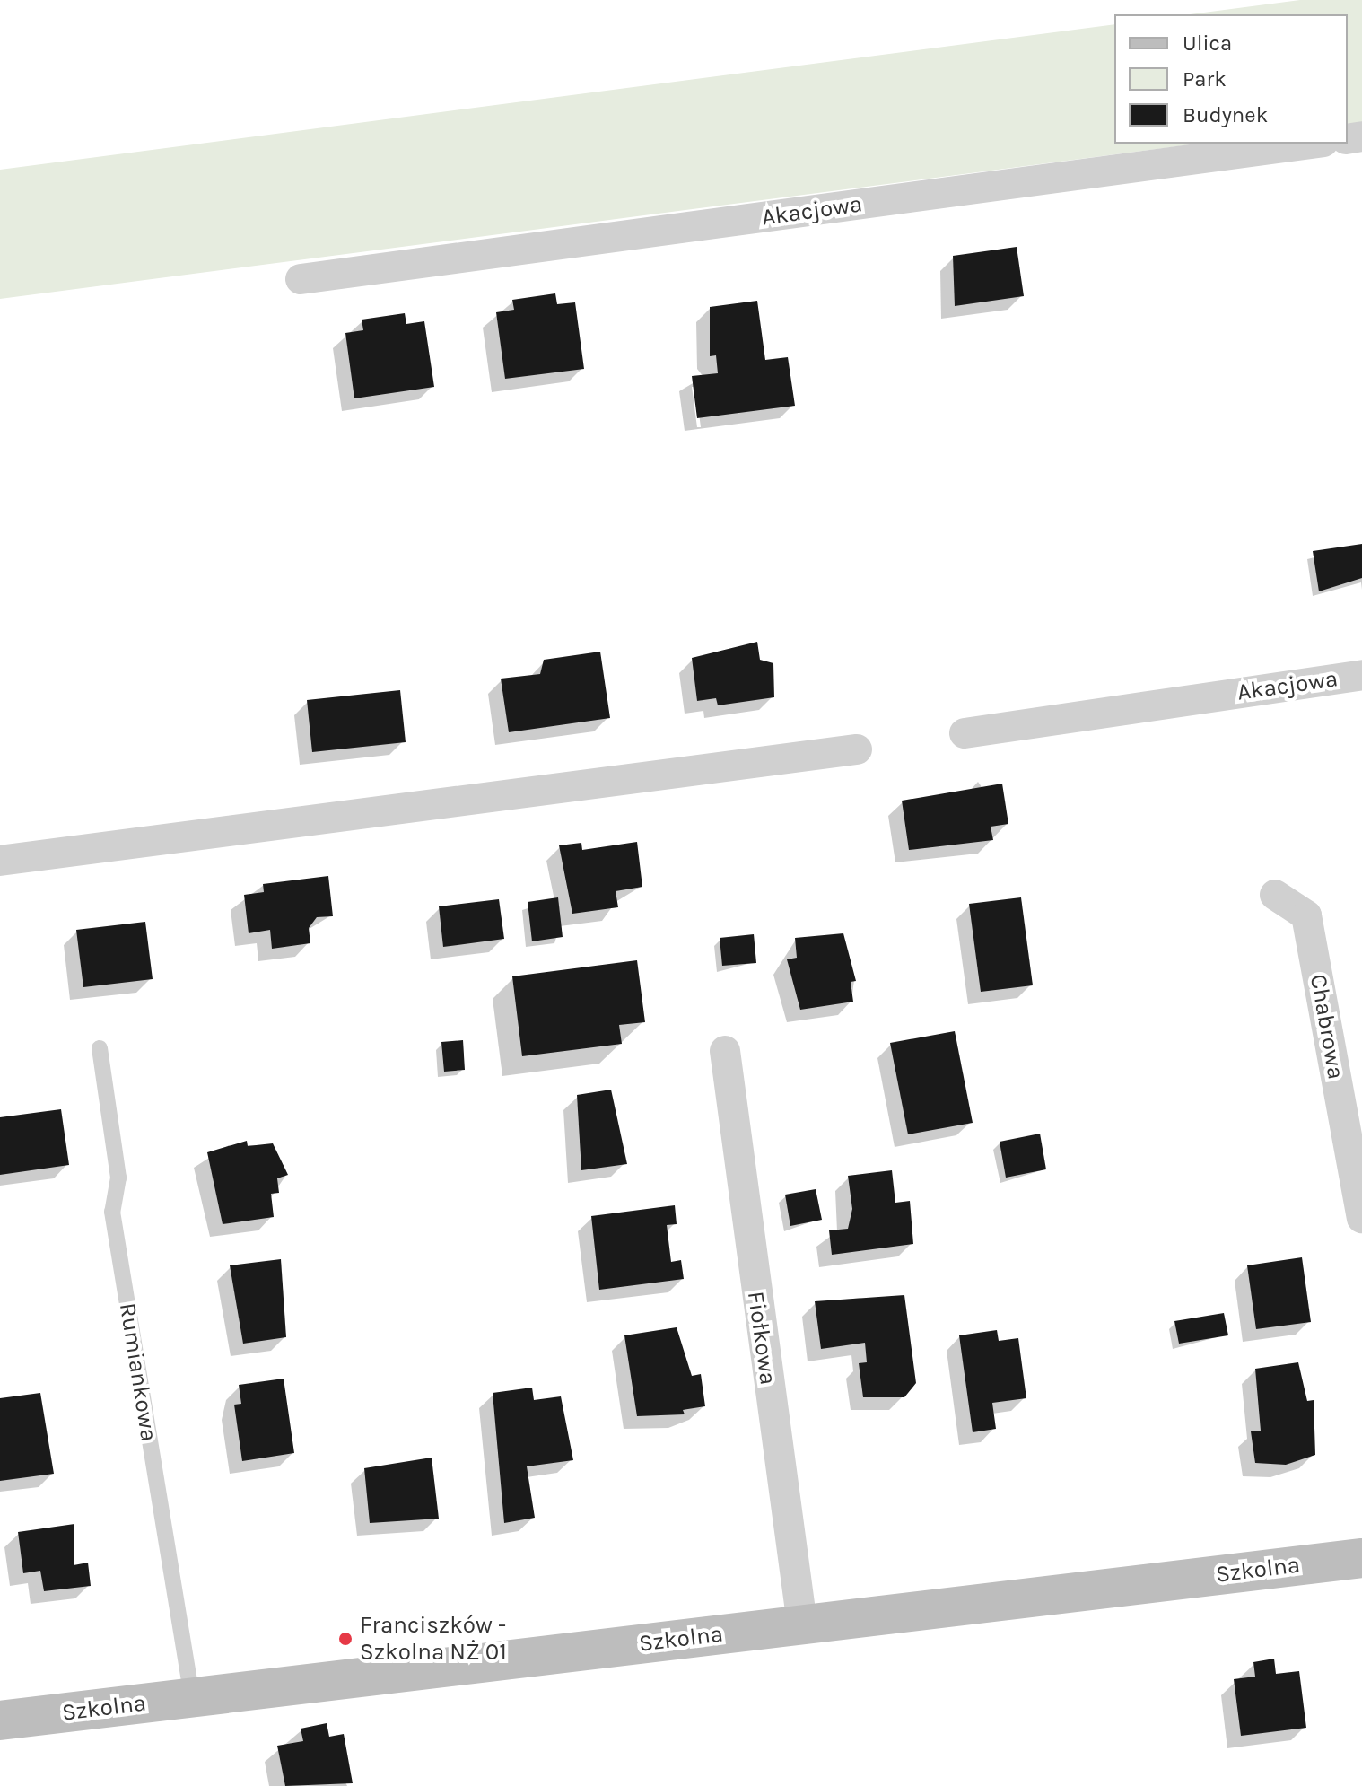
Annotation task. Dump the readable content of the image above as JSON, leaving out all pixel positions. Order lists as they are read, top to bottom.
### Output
{
  "streets": {
    "street": [
      "Akacjowa",
      "Chabrowa",
      "Fiołkowa",
      "Szkolna"
    ],
    "lane": ["Rumiankowa"]
  },
  "crossings": [
    ["Fiołkowa", "Szkolna"],
    ["Rumiankowa", "Szkolna"]
  ],
  "places": ["Franciszków - Szkolna NŻ 01"],
  "legend": ["Ulica", "Park", "Budynek"]
}
